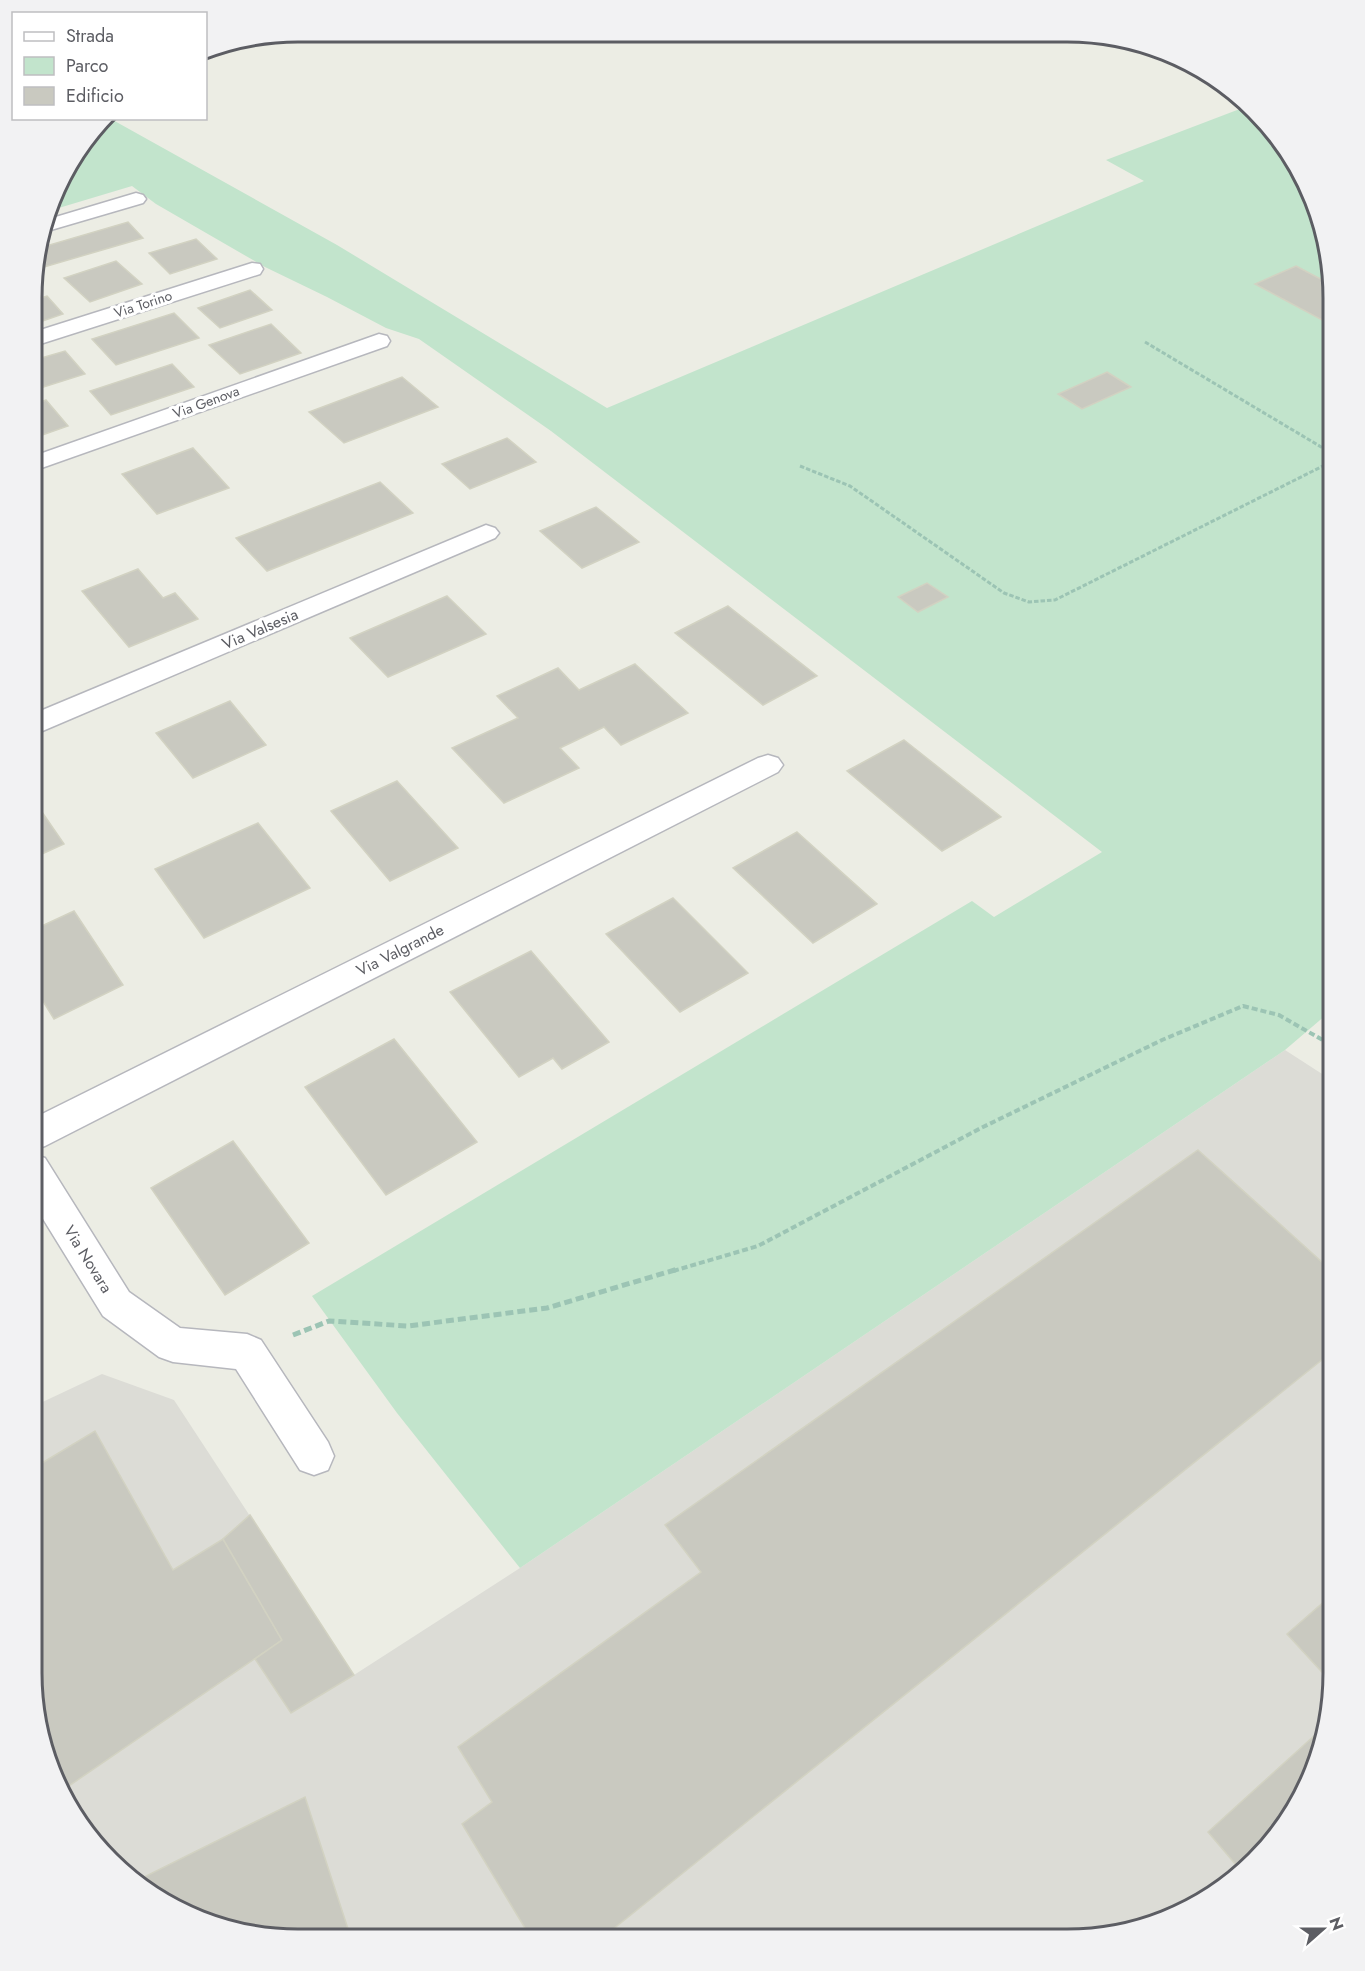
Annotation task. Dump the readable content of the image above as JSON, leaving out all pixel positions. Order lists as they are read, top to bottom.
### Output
{
  "streets": {
    "street": [
      "Via Torino",
      "Via Genova",
      "Via Valsesia",
      "Via Valgrande",
      "Via Novara"
    ]
  },
  "legend": ["Strada", "Parco", "Edificio"],
  "north": "right"
}
